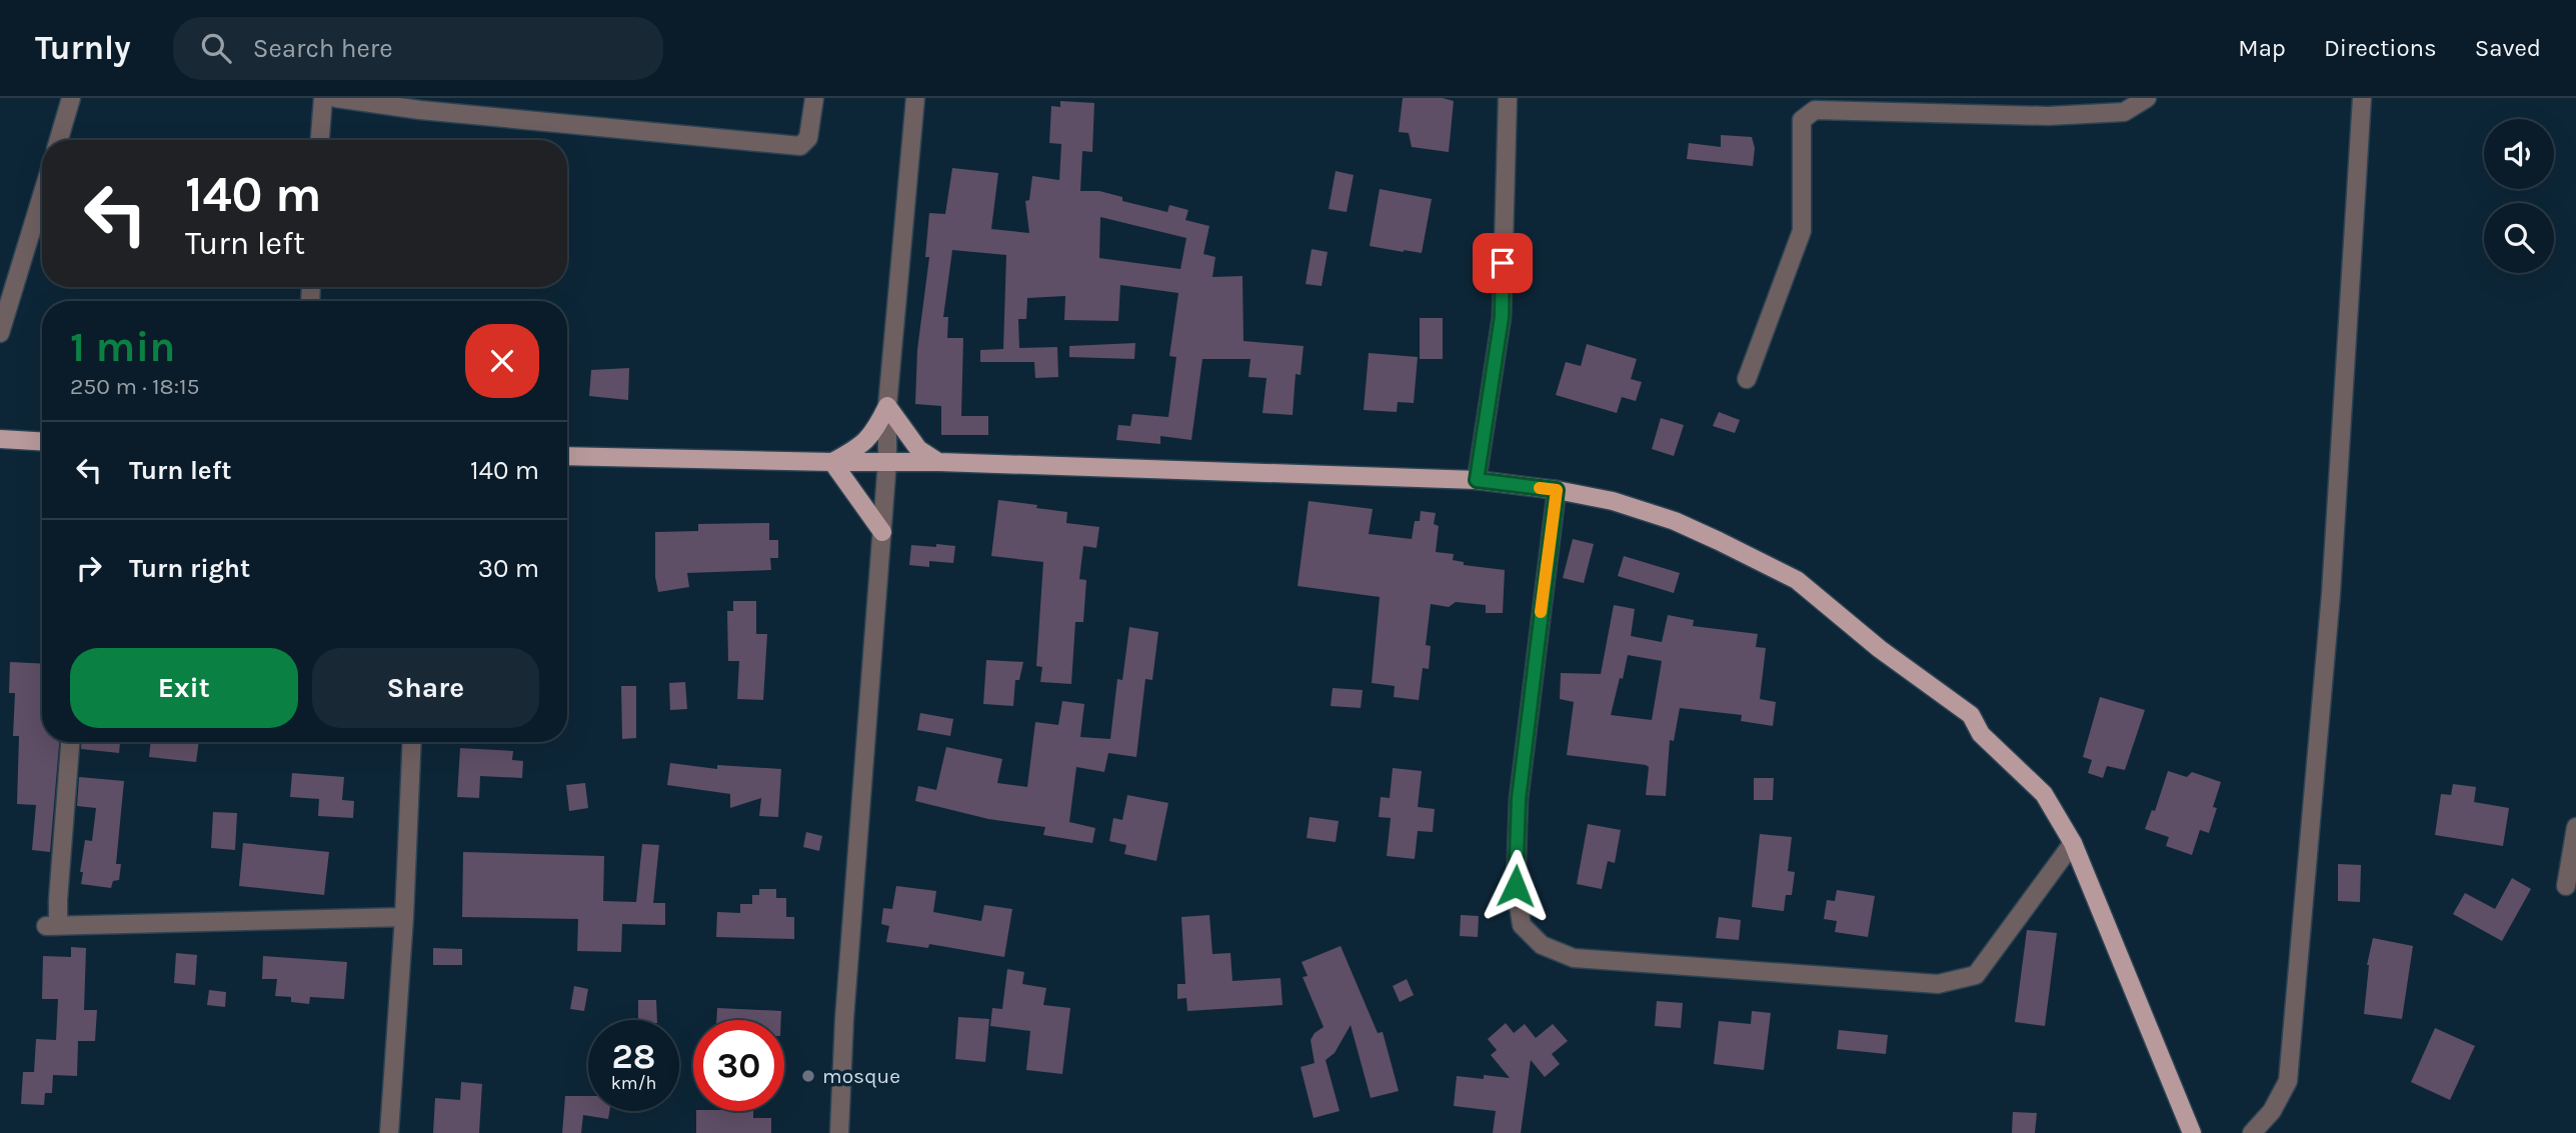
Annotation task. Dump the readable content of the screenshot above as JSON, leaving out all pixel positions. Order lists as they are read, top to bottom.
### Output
{
  "places": ["mosque"],
  "page": {
    "header": "Turnly",
    "search": "Search here",
    "nav": ["Map", "Directions", "Saved"],
    "turn": ["140 m", "Turn left"],
    "heading": ["1 min", "250 m · 18:15"],
    "list": [
      {
        "name": "Turn left",
        "value": "140 m"
      },
      {
        "name": "Turn right",
        "value": "30 m"
      }
    ],
    "buttons": ["Exit", "Share"],
    "speed": "28 km/h",
    "limit": "30"
  }
}
